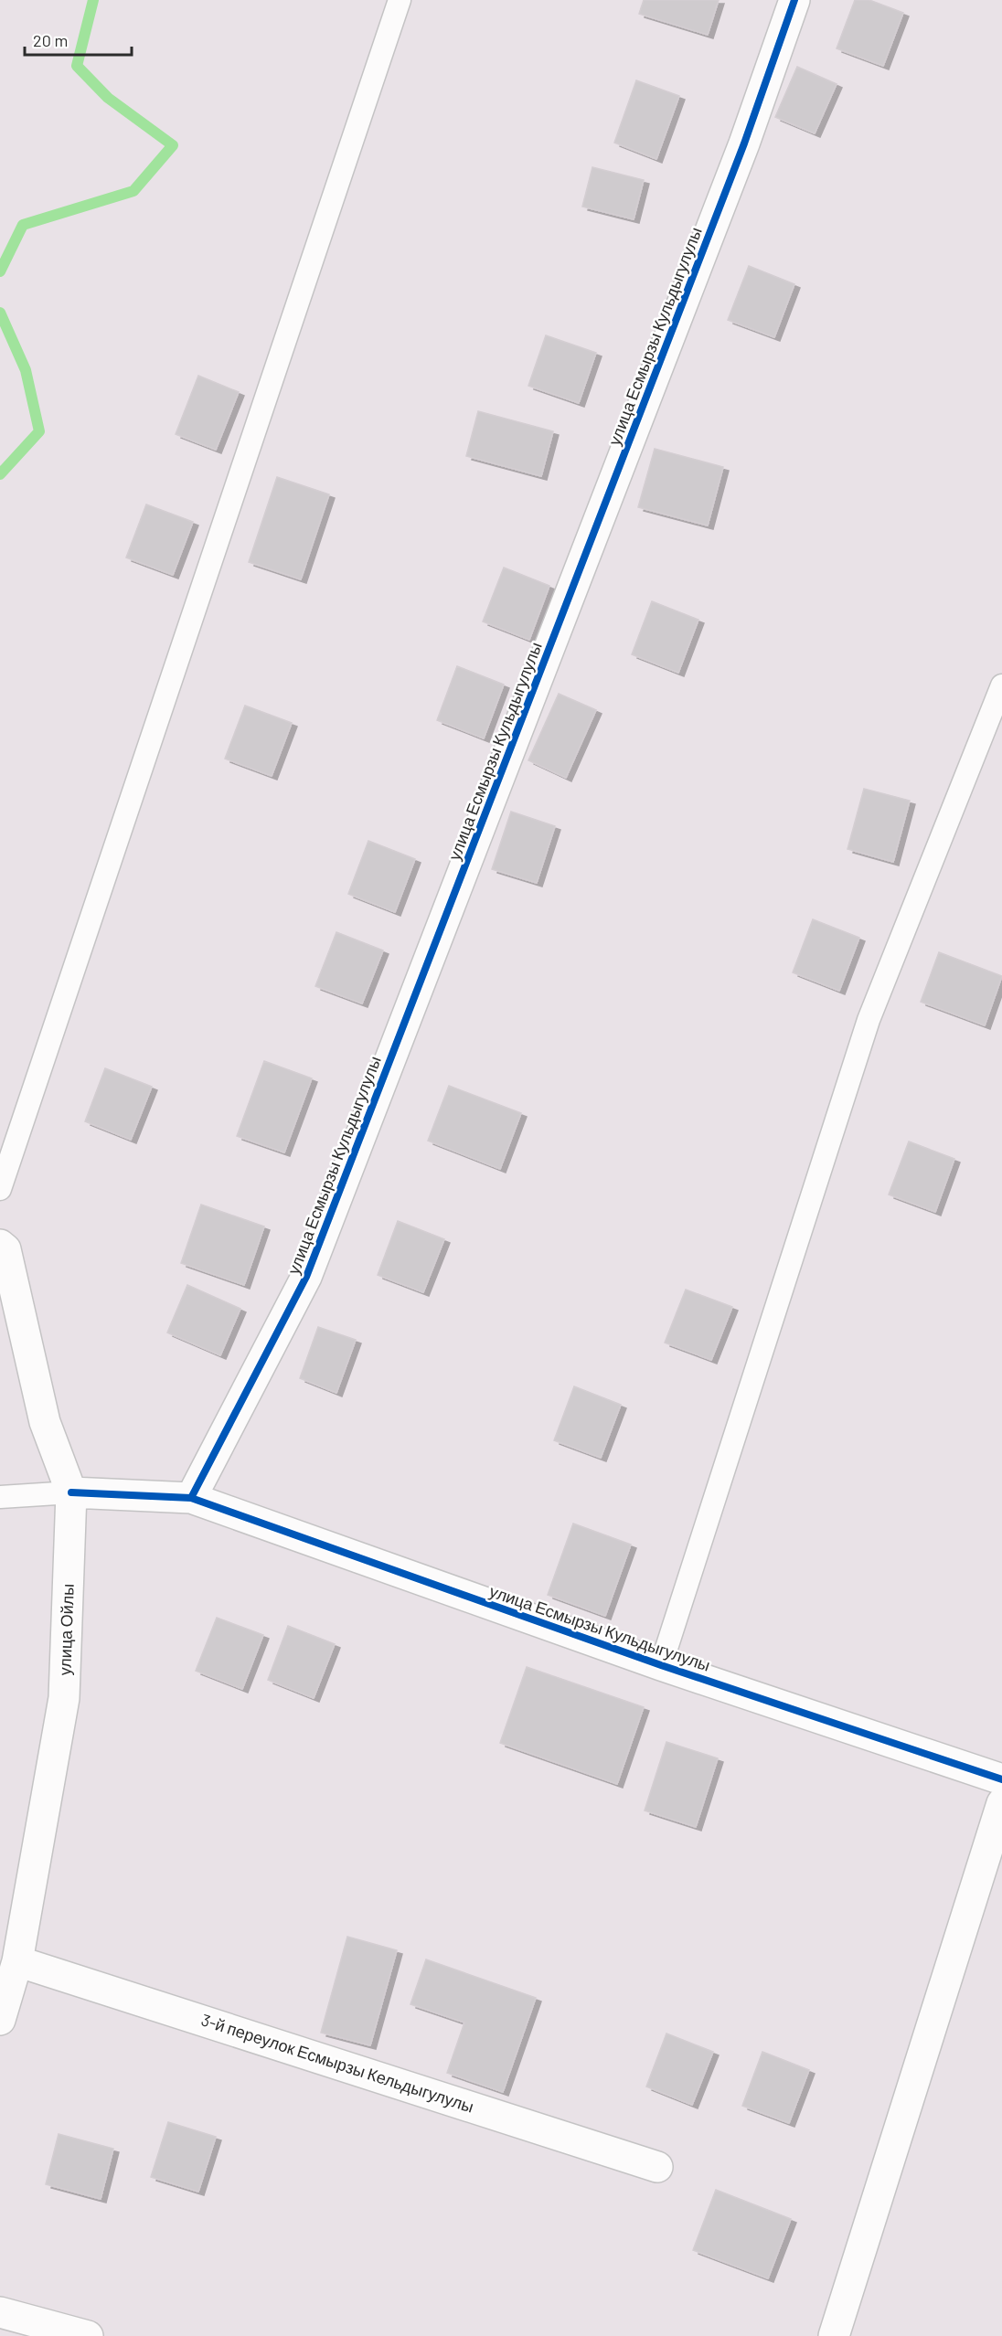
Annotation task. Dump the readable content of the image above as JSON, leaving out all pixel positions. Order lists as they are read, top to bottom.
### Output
{
  "streets": {
    "street": ["улица Есмырзы Кульдыгулулы", "улица Ойлы", "3-й переулок Есмырзы Кельдыгулулы"]
  },
  "crossings": [
    ["улица Есмырзы Кульдыгулулы", "улица Ойлы"],
    ["улица Ойлы", "3-й переулок Есмырзы Кельдыгулулы"]
  ],
  "scale_bar": "20 m"
}
